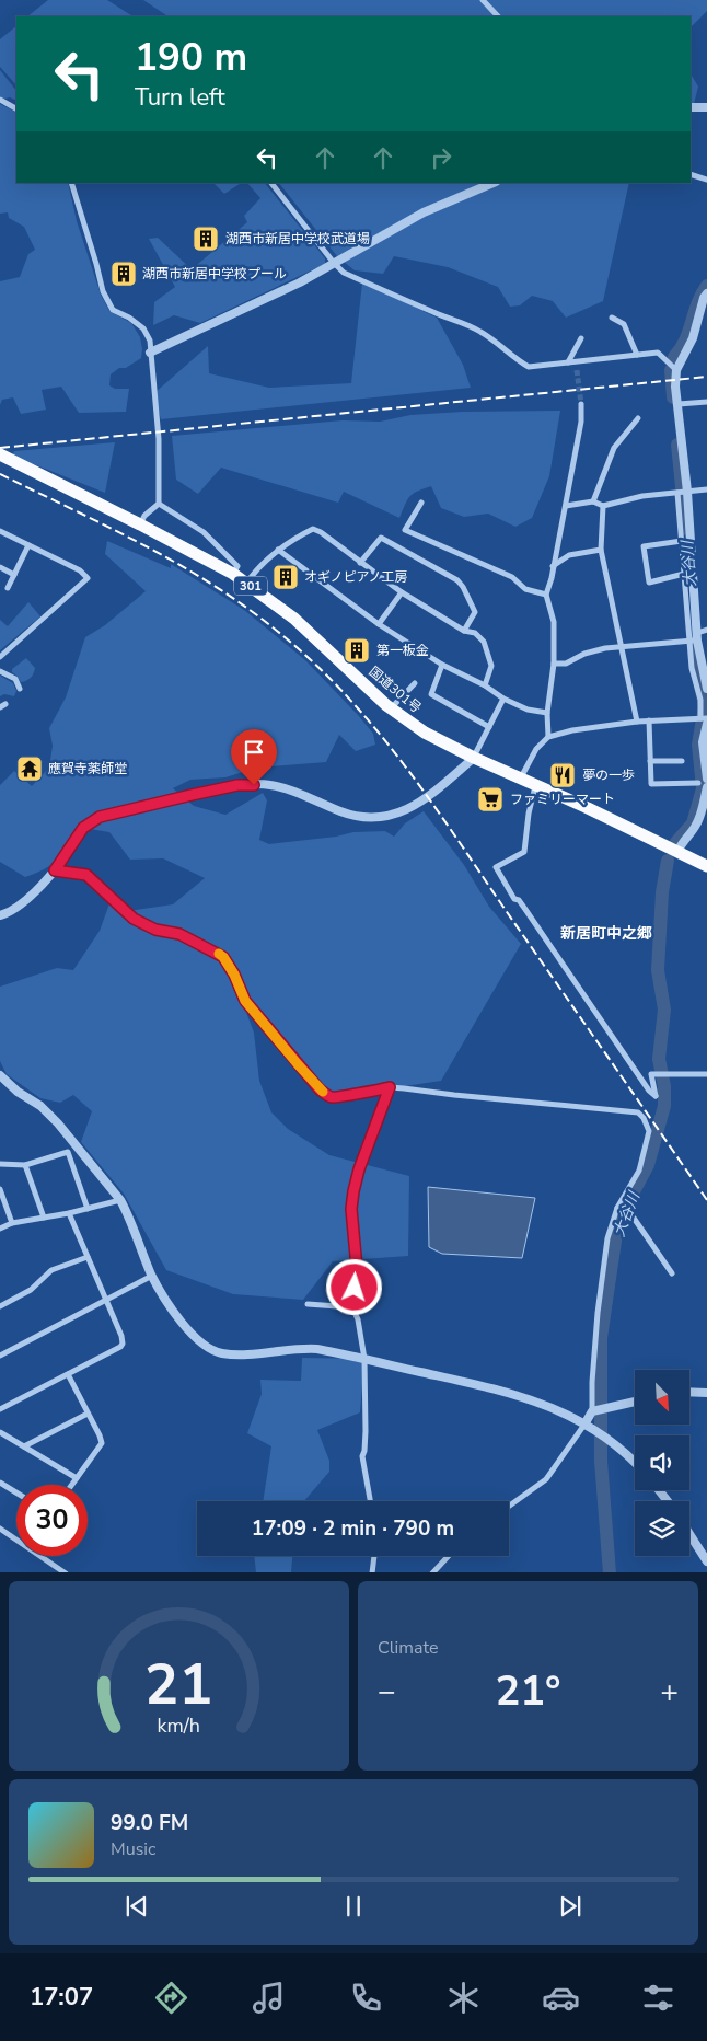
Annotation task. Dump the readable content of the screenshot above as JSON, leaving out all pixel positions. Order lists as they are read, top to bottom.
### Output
{
  "streets": {
    "highway": ["301", "国道301号"]
  },
  "districts": ["新居町中之郷"],
  "water": ["大谷川"],
  "places": {
    "building": [
      "湖西市新居中学校武道場",
      "湖西市新居中学校プール",
      "オギノピアノ工房",
      "第一板金"
    ],
    "temple": ["應賀寺薬師堂"],
    "restaurant": ["夢の一歩"],
    "supermarket": ["ファミリーマート"]
  },
  "north": "bottom right",
  "page": {
    "turn": ["190 m", "Turn left"],
    "limit": "30",
    "trip": "17:09 · 2 min · 790 m",
    "tile": "Climate",
    "heat": ["−", "21°", "+"],
    "song": ["99.0 FM", "Music"],
    "tabs": "17:07",
    "gauge": ["21", "km/h"]
  }
}
